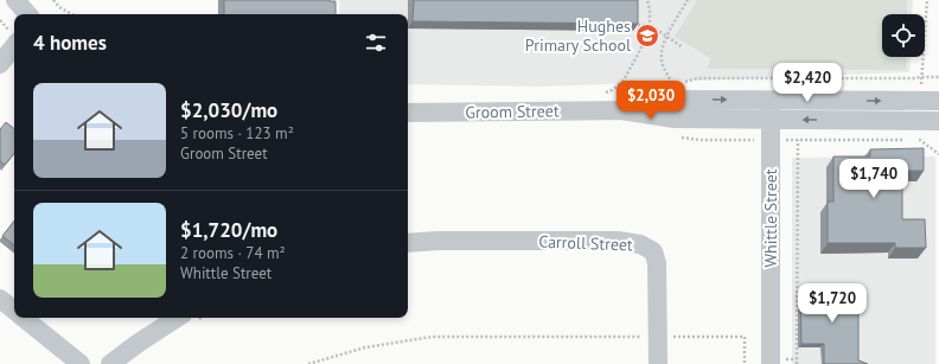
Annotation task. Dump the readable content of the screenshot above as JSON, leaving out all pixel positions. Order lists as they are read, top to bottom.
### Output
{
  "streets": {
    "street": ["Groom Street", "Whittle Street", "Carroll Street"]
  },
  "crossings": [
    ["Groom Street", "Whittle Street"]
  ],
  "places": {
    "school or university": ["Hughes Primary School"]
  },
  "page": {
    "heading": "4 homes",
    "price": [
      "$2,420",
      "$2,030",
      "$1,740",
      "$1,720"
    ],
    "list": [
      {
        "name": "$2,030/mo",
        "note": "5 rooms · 123 m² · Groom Street"
      },
      {
        "name": "$1,720/mo",
        "note": "2 rooms · 74 m² · Whittle Street"
      }
    ]
  }
}
